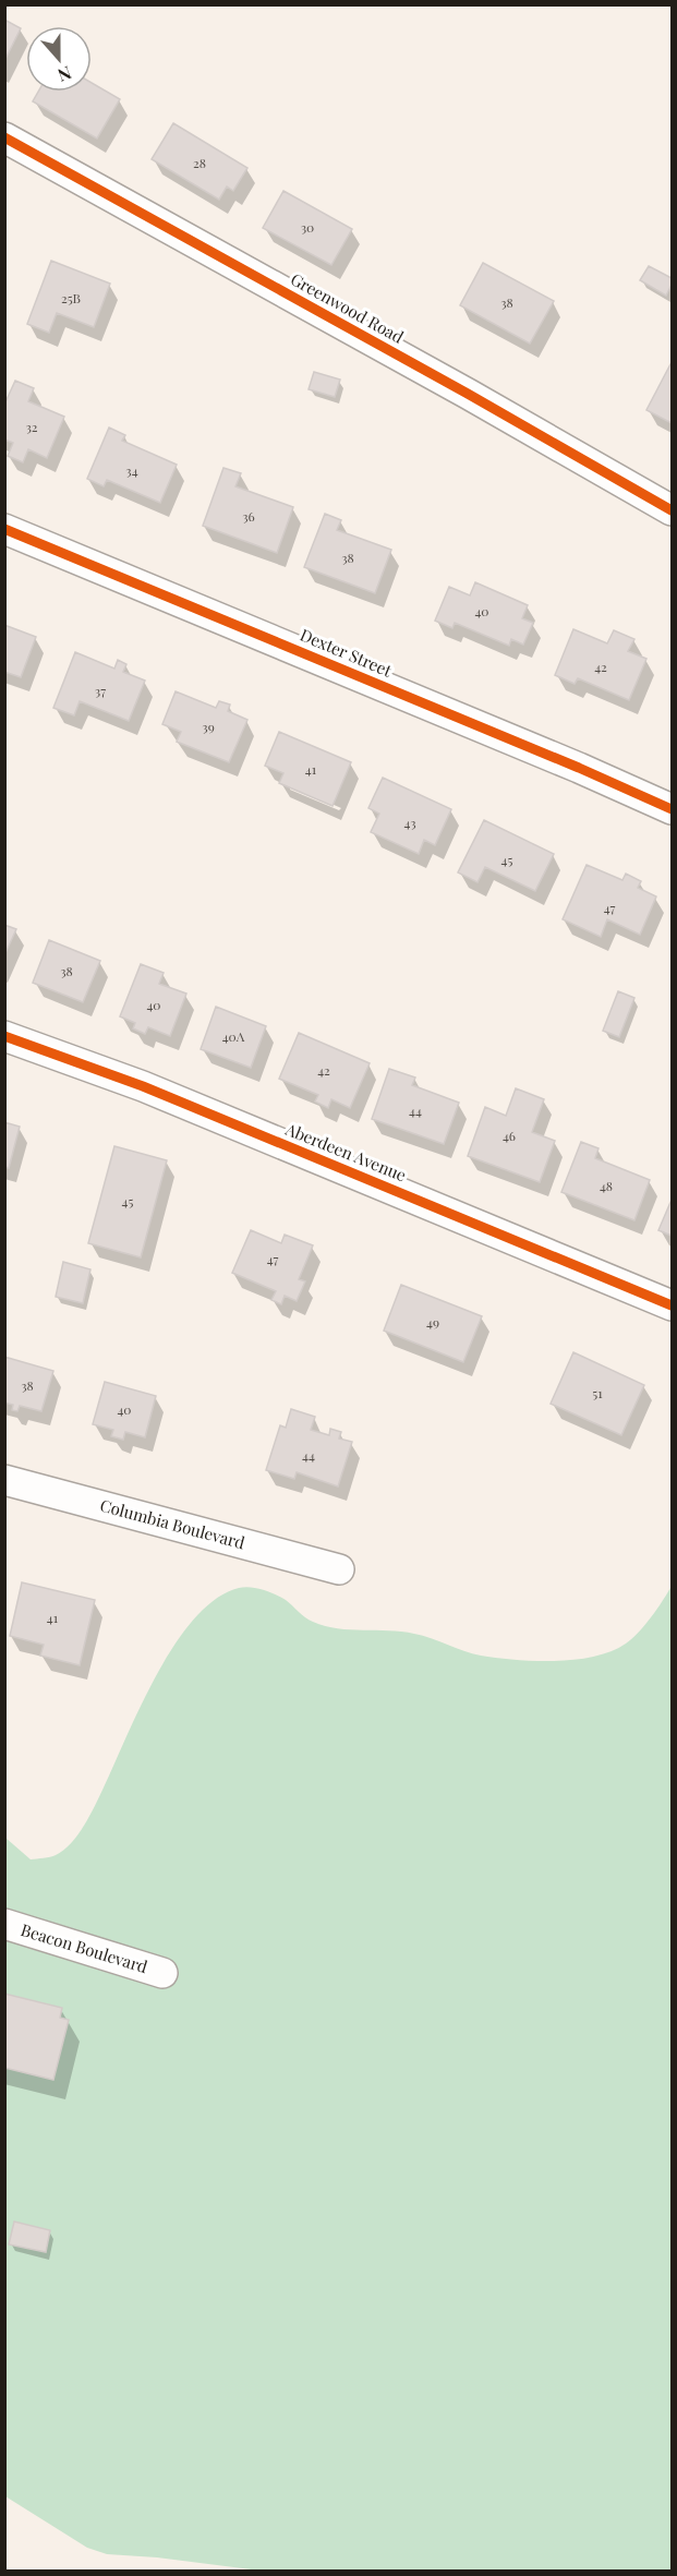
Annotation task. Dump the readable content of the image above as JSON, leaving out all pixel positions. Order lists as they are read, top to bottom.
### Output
{
  "streets": {
    "street": [
      "Greenwood Road",
      "Dexter Street",
      "Aberdeen Avenue",
      "Columbia Boulevard",
      "Beacon Boulevard"
    ]
  },
  "house_numbers": [
    "28",
    "30",
    "25B",
    "38",
    "32",
    "34",
    "36",
    "38",
    "40",
    "42",
    "37",
    "39",
    "41",
    "43",
    "45",
    "47",
    "38",
    "40",
    "40A",
    "42",
    "44",
    "46",
    "48",
    "45",
    "47",
    "49",
    "38",
    "51",
    "40",
    "44",
    "41"
  ],
  "north": "bottom"
}
